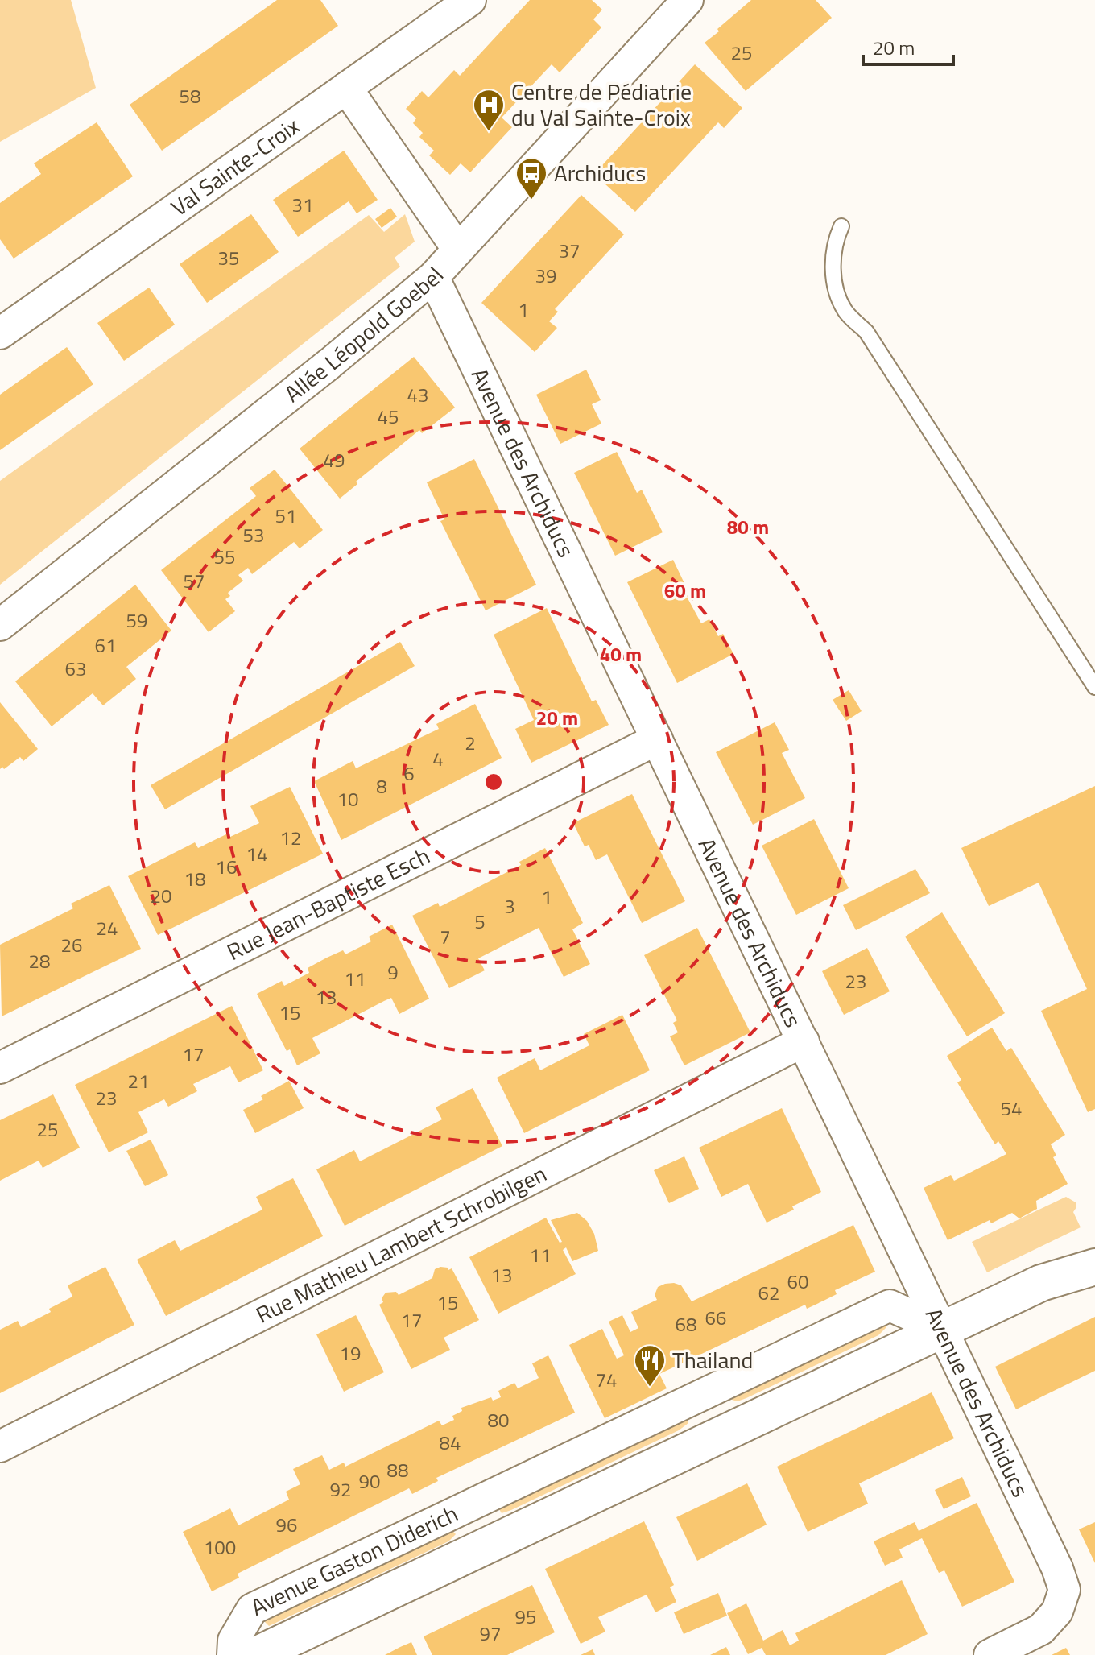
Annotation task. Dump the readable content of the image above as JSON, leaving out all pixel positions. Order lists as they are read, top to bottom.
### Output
{
  "streets": {
    "street": [
      "Val Sainte-Croix",
      "Allée Léopold Goebel",
      "Avenue des Archiducs",
      "Rue Jean-Baptiste Esch",
      "Rue Mathieu Lambert Schrobilgen",
      "Avenue Gaston Diderich"
    ]
  },
  "crossings": [
    ["Allée Léopold Goebel", "Avenue des Archiducs"],
    ["Avenue des Archiducs", "Rue Jean-Baptiste Esch"],
    ["Avenue des Archiducs", "Rue Mathieu Lambert Schrobilgen"],
    ["Avenue des Archiducs", "Avenue Gaston Diderich"]
  ],
  "places": {
    "hospital": ["Centre de Pédiatrie du Val Sainte-Croix"],
    "bus stop": ["Archiducs"],
    "restaurant": ["Thailand"]
  },
  "house_numbers": [
    "25",
    "58",
    "31",
    "37",
    "35",
    "39",
    "1",
    "43",
    "45",
    "49",
    "51",
    "53",
    "55",
    "57",
    "59",
    "61",
    "63",
    "2",
    "4",
    "6",
    "8",
    "10",
    "12",
    "14",
    "16",
    "18",
    "20",
    "1",
    "3",
    "5",
    "24",
    "7",
    "26",
    "28",
    "9",
    "11",
    "23",
    "13",
    "15",
    "17",
    "21",
    "23",
    "54",
    "25",
    "11",
    "13",
    "60",
    "62",
    "15",
    "66",
    "17",
    "68",
    "19",
    "74",
    "80",
    "84",
    "88",
    "90",
    "92",
    "96",
    "100",
    "95",
    "97"
  ],
  "scale_bar": "20 m",
  "rings": [
    "80 m",
    "60 m",
    "40 m",
    "20 m"
  ]
}
